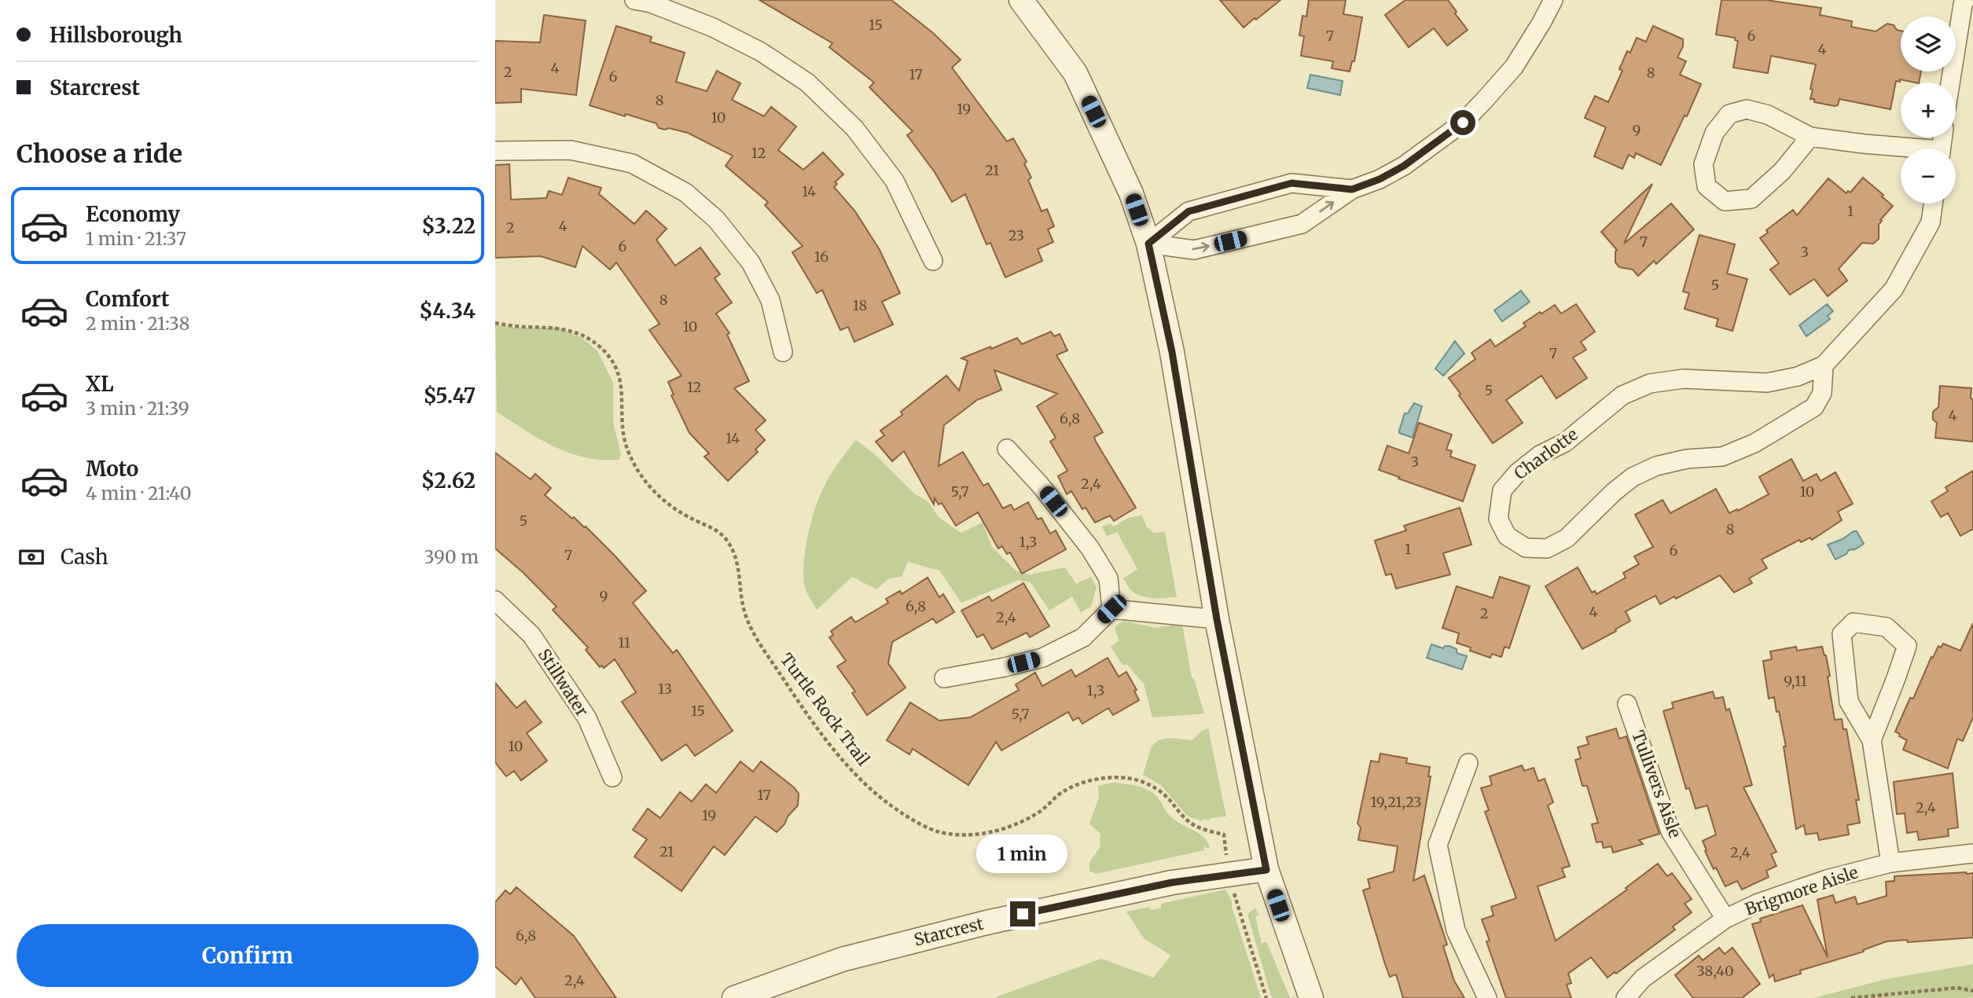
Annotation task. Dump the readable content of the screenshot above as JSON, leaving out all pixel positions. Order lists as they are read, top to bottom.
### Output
{
  "streets": {
    "street": [
      "Charlotte",
      "Stillwater",
      "Tullivers Aisle",
      "Brigmore Aisle",
      "Starcrest"
    ],
    "path": ["Turtle Rock Trail"]
  },
  "crossings": [
    ["Turtle Rock Trail", "Starcrest"],
    ["Tullivers Aisle", "Brigmore Aisle"]
  ],
  "house_numbers": [
    "15",
    "7",
    "6",
    "4",
    "4",
    "2",
    "8",
    "17",
    "6",
    "8",
    "19",
    "10",
    "9",
    "12",
    "21",
    "14",
    "1",
    "4",
    "2",
    "23",
    "7",
    "6",
    "3",
    "16",
    "5",
    "8",
    "18",
    "10",
    "7",
    "12",
    "5",
    "4",
    "6,8",
    "14",
    "3",
    "2,4",
    "5,7",
    "10",
    "5",
    "8",
    "1,3",
    "1",
    "6",
    "7",
    "9",
    "6,8",
    "4",
    "2",
    "2,4",
    "11",
    "9,11",
    "13",
    "1,3",
    "15",
    "5,7",
    "10",
    "17",
    "19,21,23",
    "2,4",
    "19",
    "21",
    "2,4",
    "6,8",
    "38,40",
    "2,4"
  ],
  "page": {
    "banner": ["Hillsborough", "Starcrest"],
    "map_buttons": ["+", "−"],
    "heading": "Choose a ride",
    "list": [
      {
        "name": "Economy",
        "note": "1 min · 21:37",
        "value": "$3.22"
      },
      {
        "name": "Comfort",
        "note": "2 min · 21:38",
        "value": "$4.34"
      },
      {
        "name": "XL",
        "note": "3 min · 21:39",
        "value": "$5.47"
      },
      {
        "name": "Moto",
        "note": "4 min · 21:40",
        "value": "$2.62"
      }
    ],
    "pay": ["Cash", "390 m"],
    "bubble": "1 min",
    "buttons": "Confirm"
  }
}
